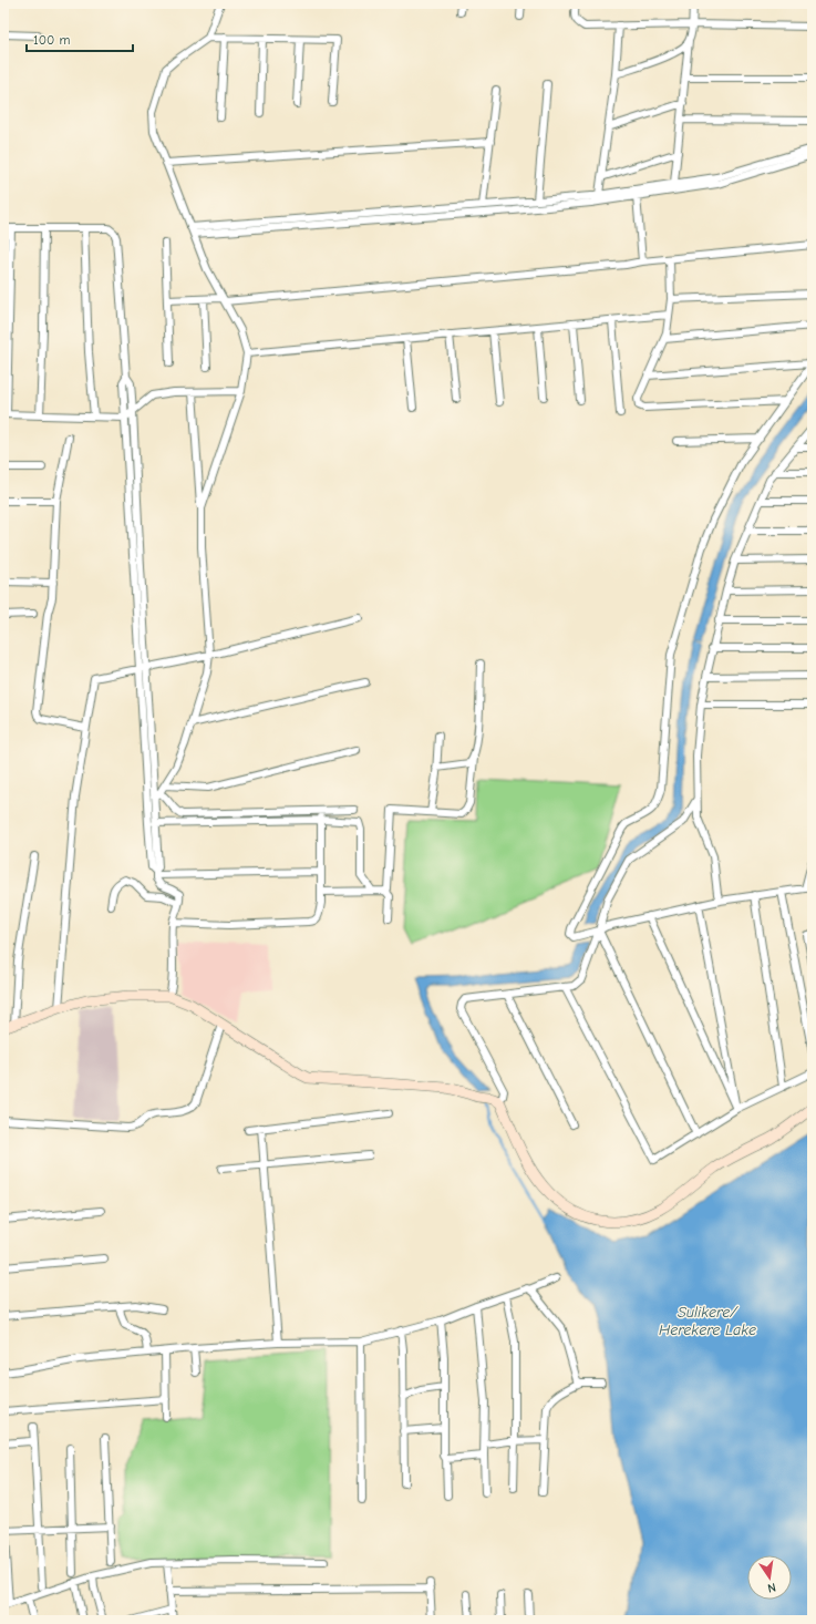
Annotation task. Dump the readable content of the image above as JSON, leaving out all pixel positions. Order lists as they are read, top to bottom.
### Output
{
  "water": ["Sulikere/ Herekere Lake"],
  "scale_bar": "100 m",
  "north": "bottom"
}
